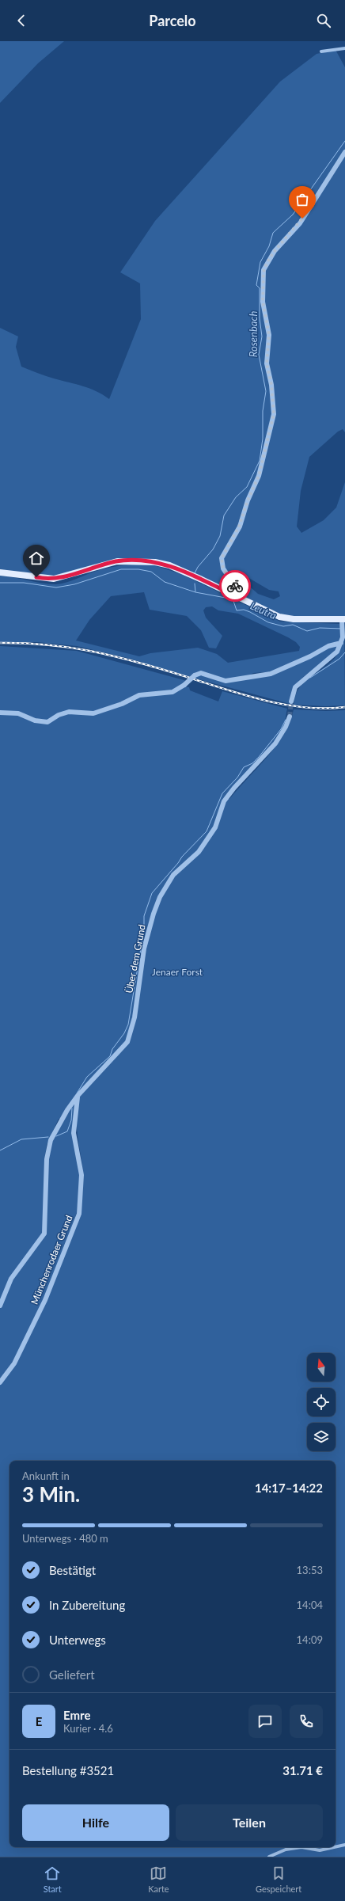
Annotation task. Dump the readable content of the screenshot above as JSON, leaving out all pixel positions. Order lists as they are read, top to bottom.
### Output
{
  "streets": {
    "street": ["Über dem Grund", "Münchenrodaer Grund"]
  },
  "crossings": [
    ["Über dem Grund", "Münchenrodaer Grund"]
  ],
  "water": ["Rosenbach", "Leutra"],
  "parks": ["Jenaer Forst"],
  "north": "top",
  "page": {
    "header": "Parcelo",
    "heading": ["3 Min.", "Ankunft in", "14:17–14:22"],
    "panel": [
      "Emre",
      "Kurier · 4.6",
      "Bestellung #3521",
      "31.71 €"
    ],
    "bar": "Unterwegs · 480 m",
    "list": [
      ["Bestätigt", "13:53"],
      ["In Zubereitung", "14:04"],
      ["Unterwegs", "14:09"],
      "Geliefert"
    ],
    "round": "E",
    "buttons": ["Hilfe", "Teilen"],
    "tabs": ["Start", "Karte", "Gespeichert"]
  }
}
